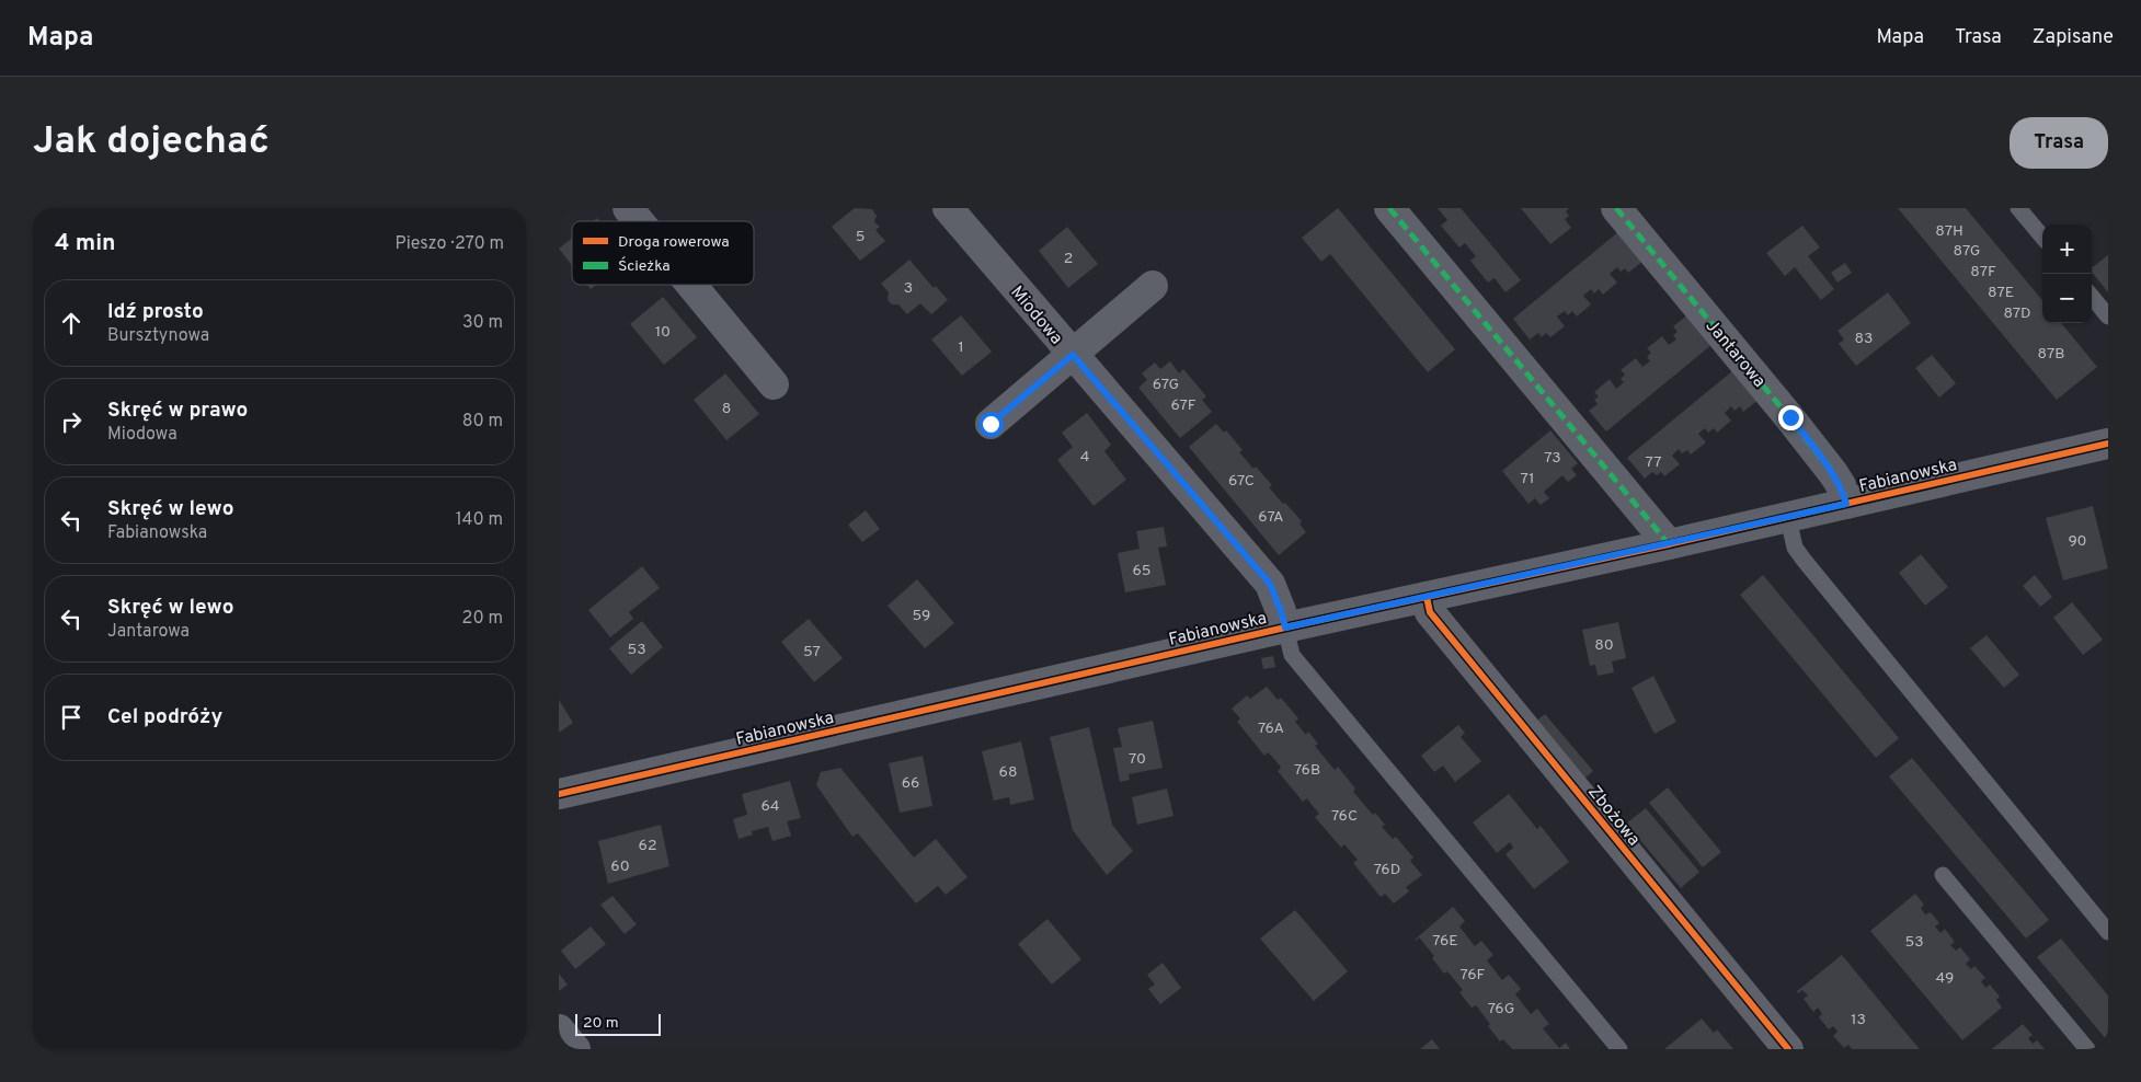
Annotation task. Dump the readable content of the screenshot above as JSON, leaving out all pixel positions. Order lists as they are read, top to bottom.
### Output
{
  "streets": {
    "street": [
      "Miodowa",
      "Jantarowa",
      "Fabianowska",
      "Zbożowa"
    ]
  },
  "crossings": [
    ["Miodowa", "Fabianowska"],
    ["Jantarowa", "Fabianowska"],
    ["Fabianowska", "Zbożowa"]
  ],
  "house_numbers": [
    "87H",
    "5",
    "87G",
    "2",
    "87F",
    "3",
    "87E",
    "87D",
    "10",
    "83",
    "1",
    "87B",
    "67G",
    "67F",
    "8",
    "4",
    "73",
    "77",
    "71",
    "67C",
    "67A",
    "90",
    "65",
    "59",
    "80",
    "53",
    "57",
    "76A",
    "70",
    "76B",
    "68",
    "66",
    "64",
    "76C",
    "62",
    "60",
    "76D",
    "76E",
    "53",
    "76F",
    "49",
    "76G",
    "13"
  ],
  "legend": ["Droga rowerowa", "Ścieżka"],
  "scale_bar": "20 m",
  "page": {
    "header": "Mapa",
    "nav": ["Mapa", "Trasa", "Zapisane"],
    "buttons": "Trasa",
    "title": "Jak dojechać",
    "heading": ["4 min", "Pieszo · 270 m"],
    "map_buttons": ["+", "−"],
    "list": [
      ["Idź prosto", "Bursztynowa", "30 m"],
      ["Skręć w prawo", "Miodowa", "80 m"],
      ["Skręć w lewo", "Fabianowska", "140 m"],
      ["Skręć w lewo", "Jantarowa", "20 m"],
      "Cel podróży"
    ],
    "scale": "20 m"
  }
}
